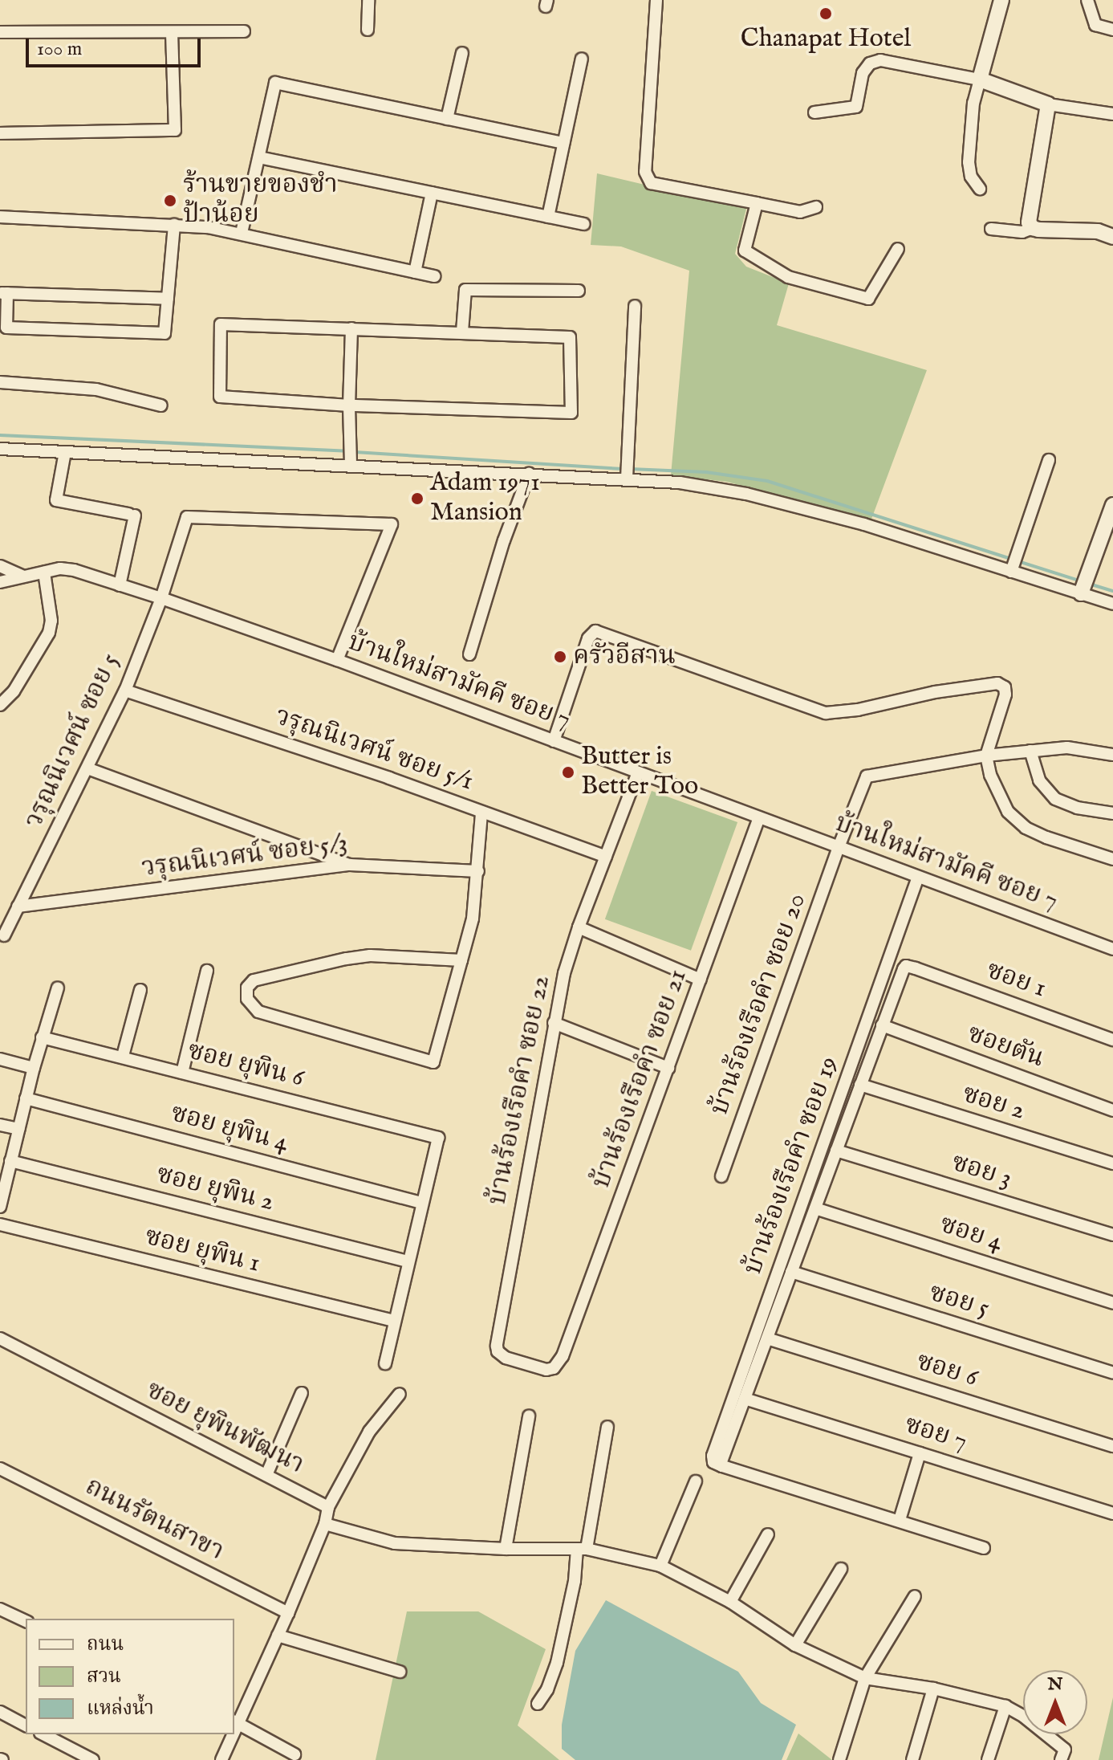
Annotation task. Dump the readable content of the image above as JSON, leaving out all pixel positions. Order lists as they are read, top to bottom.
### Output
{
  "streets": {
    "street": [
      "บ้านใหม่สามัคคี ซอย 7",
      "วรุณนิเวศน์ ซอย 5",
      "วรุณนิเวศน์ ซอย 5/1",
      "วรุณนิเวศน์ ซอย 5/3",
      "ซอย 1",
      "บ้านร้องเรือคำ ซอย 20",
      "ซอยตัน",
      "ซอย ยุพิน 6",
      "บ้านร้องเรือคำ ซอย 21",
      "บ้านร้องเรือคำ ซอย 22",
      "ซอย 2",
      "ซอย ยุพิน 4",
      "บ้านร้องเรือคำ ซอย 19",
      "ซอย 3",
      "ซอย ยุพิน 2",
      "ซอย 4",
      "ซอย ยุพิน 1",
      "ซอย 5",
      "ซอย 6",
      "ซอย ยุพินพัฒนา",
      "ซอย 7",
      "ถนนรัตนสาขา"
    ]
  },
  "crossings": [
    ["บ้านใหม่สามัคคี ซอย 7", "วรุณนิเวศน์ ซอย 5"],
    ["บ้านใหม่สามัคคี ซอย 7", "บ้านร้องเรือคำ ซอย 20"],
    ["บ้านใหม่สามัคคี ซอย 7", "บ้านร้องเรือคำ ซอย 21"],
    ["บ้านใหม่สามัคคี ซอย 7", "บ้านร้องเรือคำ ซอย 22"],
    ["บ้านใหม่สามัคคี ซอย 7", "บ้านร้องเรือคำ ซอย 19"],
    ["วรุณนิเวศน์ ซอย 5", "วรุณนิเวศน์ ซอย 5/1"],
    ["วรุณนิเวศน์ ซอย 5", "วรุณนิเวศน์ ซอย 5/3"],
    ["วรุณนิเวศน์ ซอย 5/1", "บ้านร้องเรือคำ ซอย 22"],
    ["ซอย 1", "ซอยตัน"],
    ["ซอย ยุพิน 6", "ซอย ยุพิน 4"],
    ["บ้านร้องเรือคำ ซอย 21", "บ้านร้องเรือคำ ซอย 22"]
  ],
  "places": [
    "Chanapat Hotel",
    "ร้านขายของชำ ป้าน้อย",
    "Adam 1971 Mansion",
    "ครัวอีสาน",
    "Butter is Better Too"
  ],
  "legend": ["ถนน", "สวน", "แหล่งน้ำ"],
  "scale_bar": "100 m",
  "north": "top"
}
